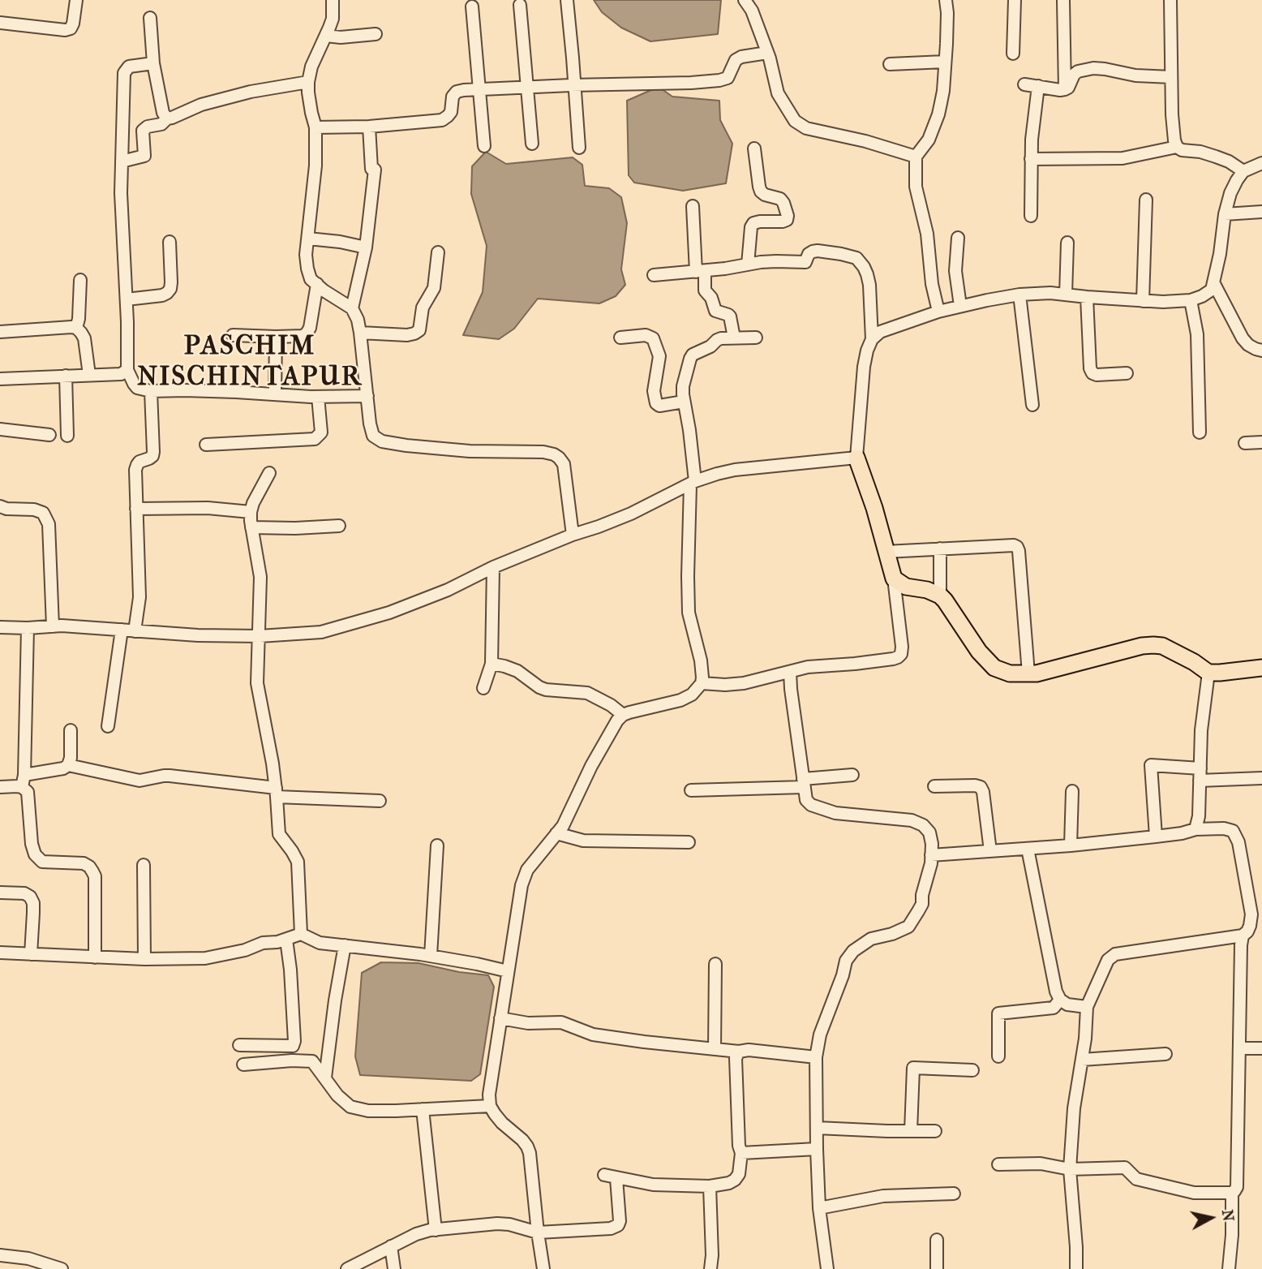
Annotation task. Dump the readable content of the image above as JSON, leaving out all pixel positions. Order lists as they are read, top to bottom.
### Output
{
  "districts": ["PASCHIM NISCHINTAPUR"],
  "north": "right"
}
